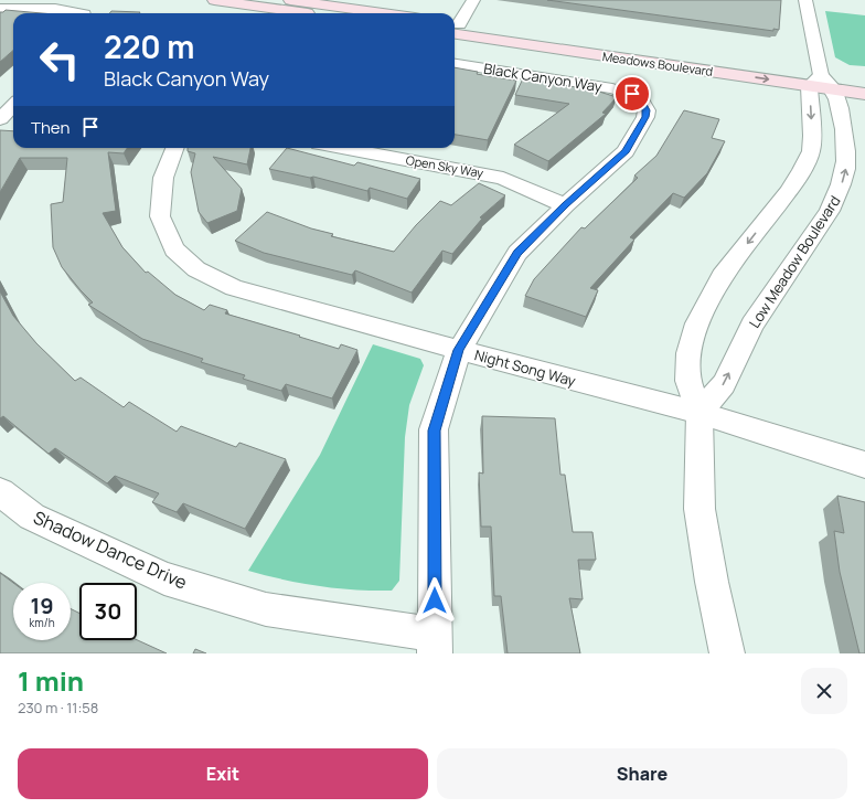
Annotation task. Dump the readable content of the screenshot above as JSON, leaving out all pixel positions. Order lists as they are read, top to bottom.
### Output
{
  "streets": {
    "main road": ["Meadows Boulevard"],
    "street": [
      "Black Canyon Way",
      "Open Sky Way",
      "Low Meadow Boulevard",
      "Night Song Way",
      "Shadow Dance Drive"
    ]
  },
  "crossings": [
    ["Meadows Boulevard", "Low Meadow Boulevard"],
    ["Black Canyon Way", "Open Sky Way"],
    ["Black Canyon Way", "Night Song Way"],
    ["Black Canyon Way", "Shadow Dance Drive"],
    ["Low Meadow Boulevard", "Night Song Way"]
  ],
  "page": {
    "turn": ["220 m", "Black Canyon Way"],
    "then": "Then",
    "speed": "19 km/h",
    "limit": "30",
    "heading": ["1 min", "230 m · 11:58"],
    "buttons": ["Exit", "Share"]
  }
}
